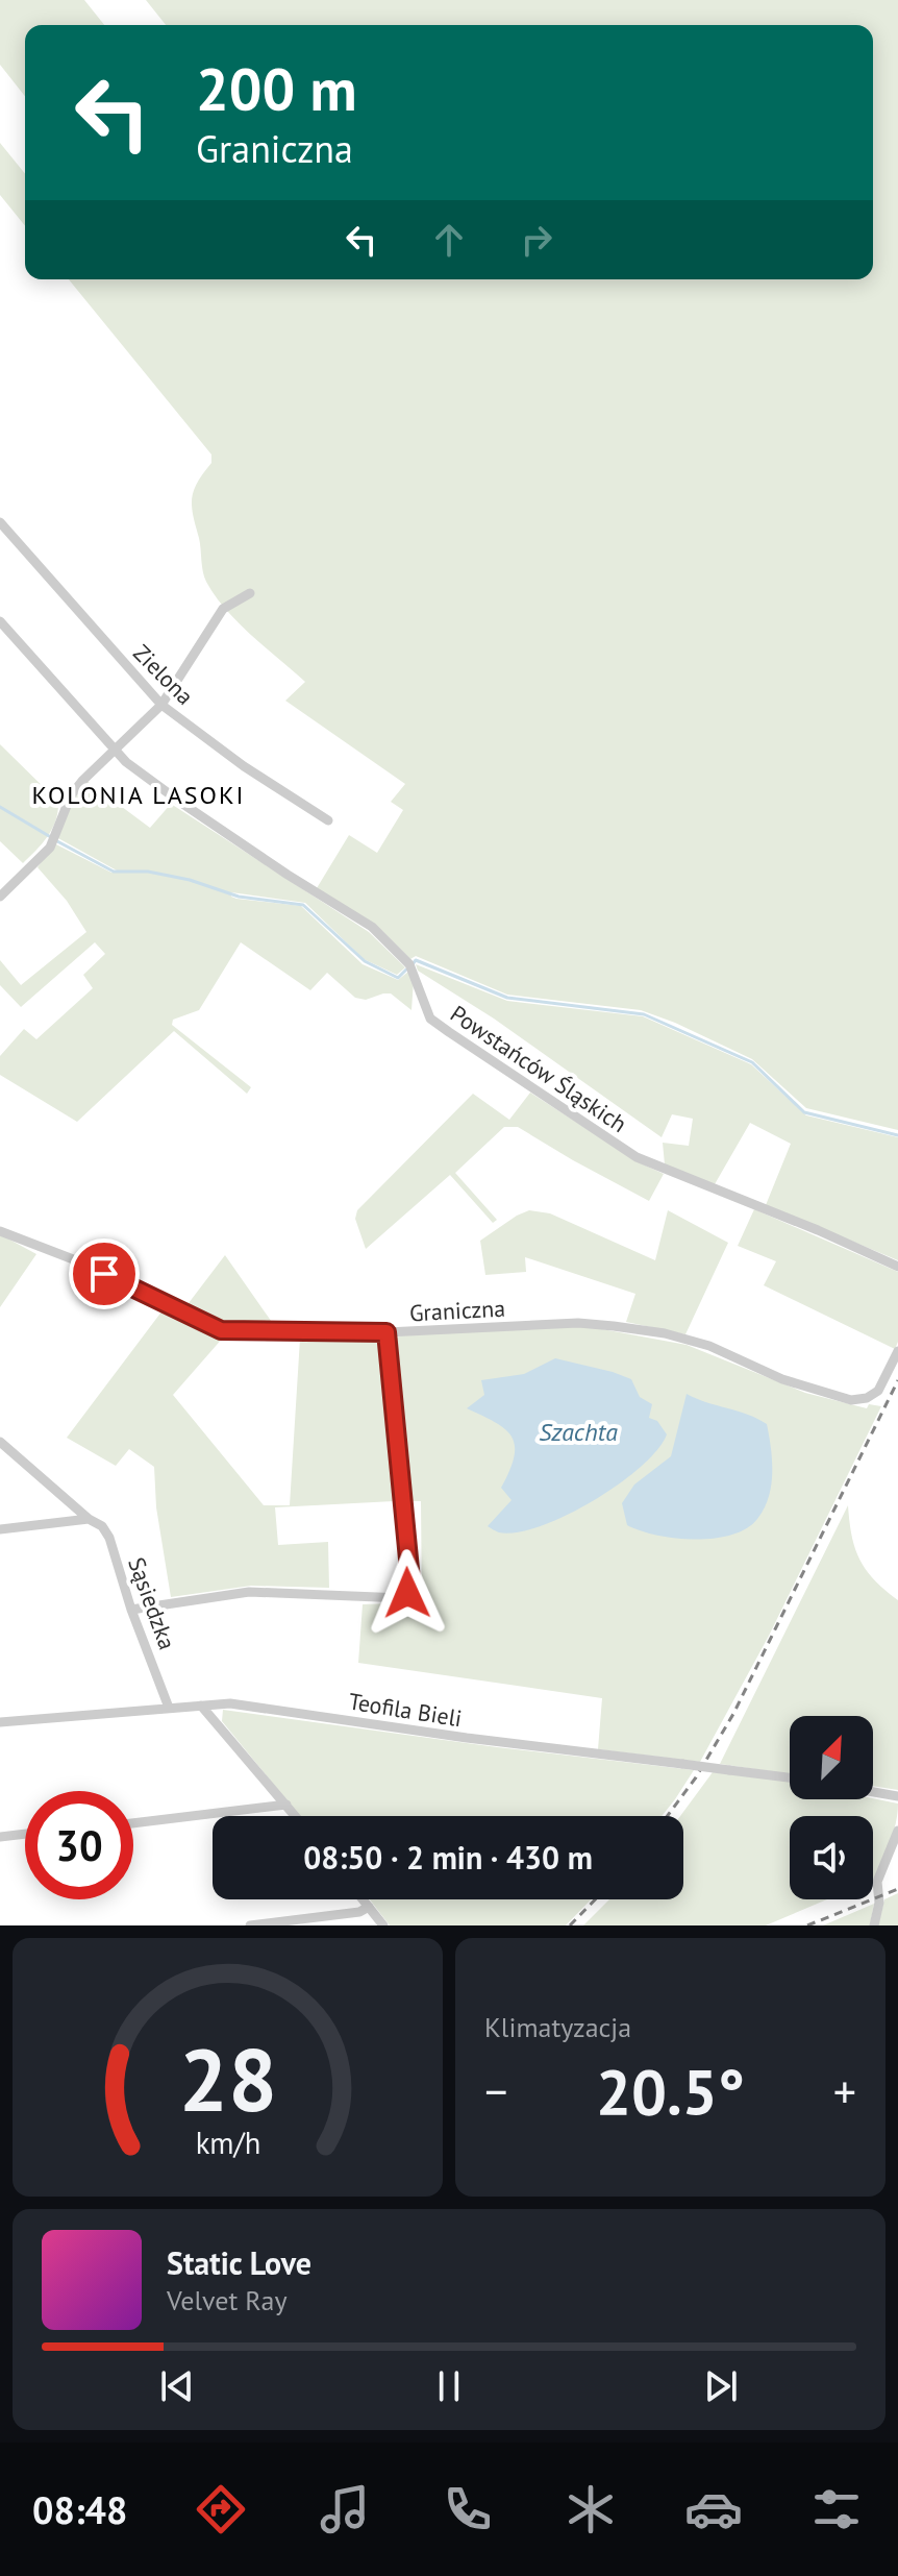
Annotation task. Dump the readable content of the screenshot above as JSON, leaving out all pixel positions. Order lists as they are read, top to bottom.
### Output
{
  "streets": {
    "street": [
      "Zielona",
      "Powstańców Śląskich",
      "Graniczna",
      "Sąsiedzka",
      "Teofila Bieli"
    ]
  },
  "crossings": [
    ["Sąsiedzka", "Teofila Bieli"]
  ],
  "districts": ["KOLONIA LASOKI"],
  "water": ["Szachta"],
  "north": "top right",
  "page": {
    "turn": ["200 m", "Graniczna"],
    "limit": "30",
    "trip": "08:50 · 2 min · 430 m",
    "tile": "Klimatyzacja",
    "heat": ["−", "20.5°", "+"],
    "song": ["Static Love", "Velvet Ray"],
    "tabs": "08:48",
    "gauge": ["28", "km/h"]
  }
}
